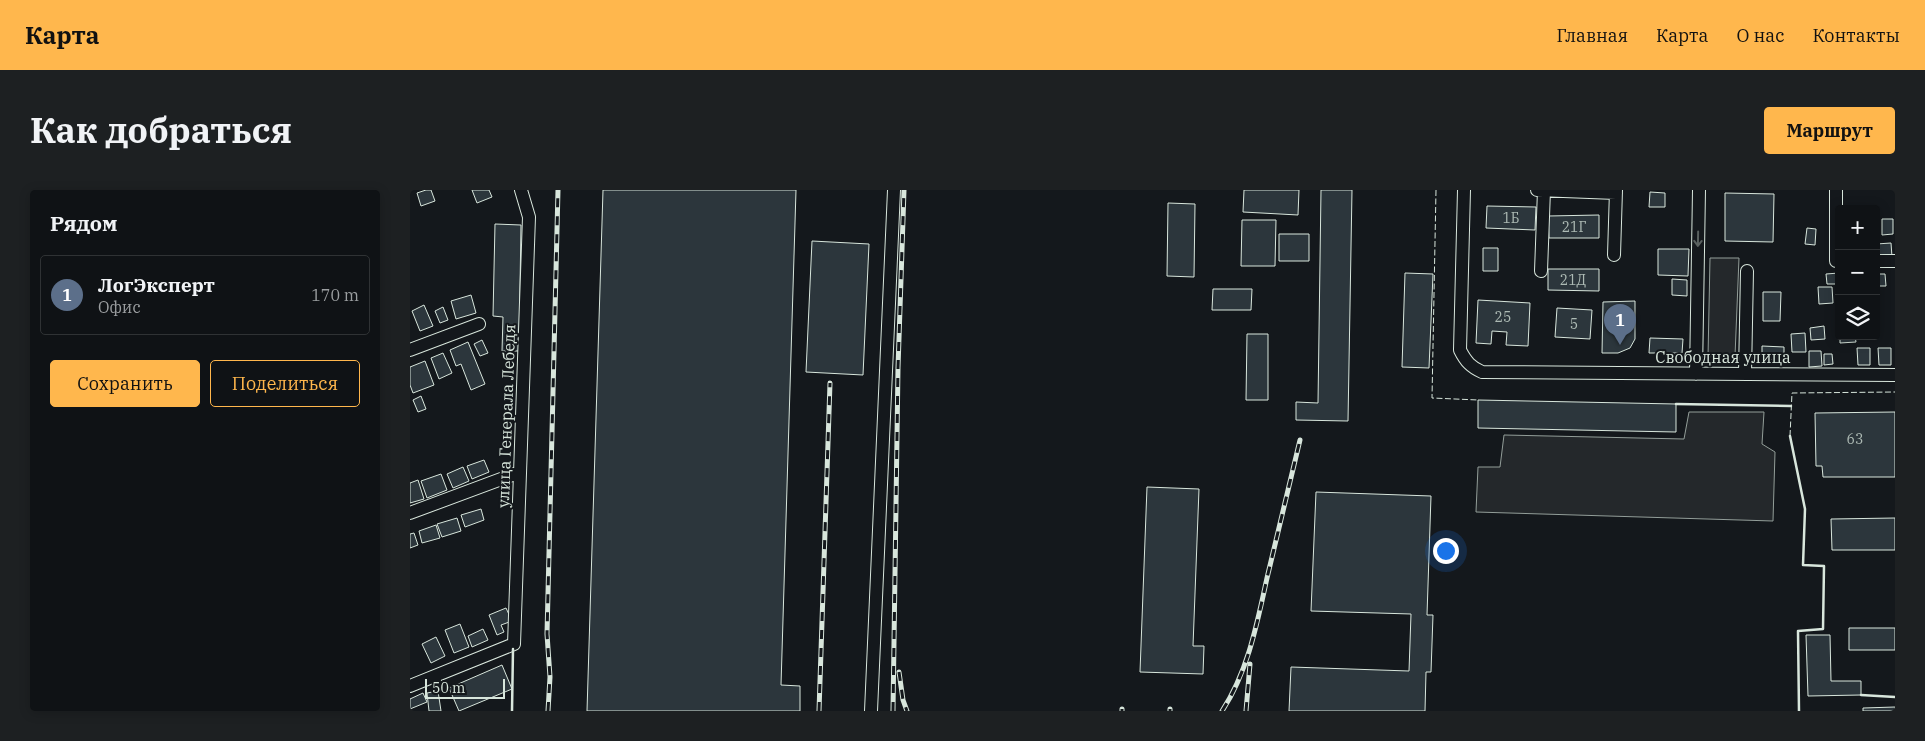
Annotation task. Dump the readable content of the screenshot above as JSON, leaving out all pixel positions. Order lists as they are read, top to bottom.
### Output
{
  "streets": {
    "street": ["Свободная улица", "улица Генерала Лебедя"]
  },
  "house_numbers": [
    "1Б",
    "21Г",
    "21Д",
    "25",
    "5",
    "63"
  ],
  "scale_bar": "50 m",
  "page": {
    "header": "Карта",
    "nav": [
      "Главная",
      "Карта",
      "О нас",
      "Контакты"
    ],
    "title": "Как добраться",
    "buttons": [
      "Маршрут",
      ["Сохранить", "Поделиться"]
    ],
    "heading": "Рядом",
    "map_buttons": ["+", "−"],
    "list": [
      {
        "mark": "1",
        "name": "ЛогЭксперт",
        "note": "Офис",
        "value": "170 m"
      }
    ],
    "pins": "1",
    "scale": "50 m"
  }
}
